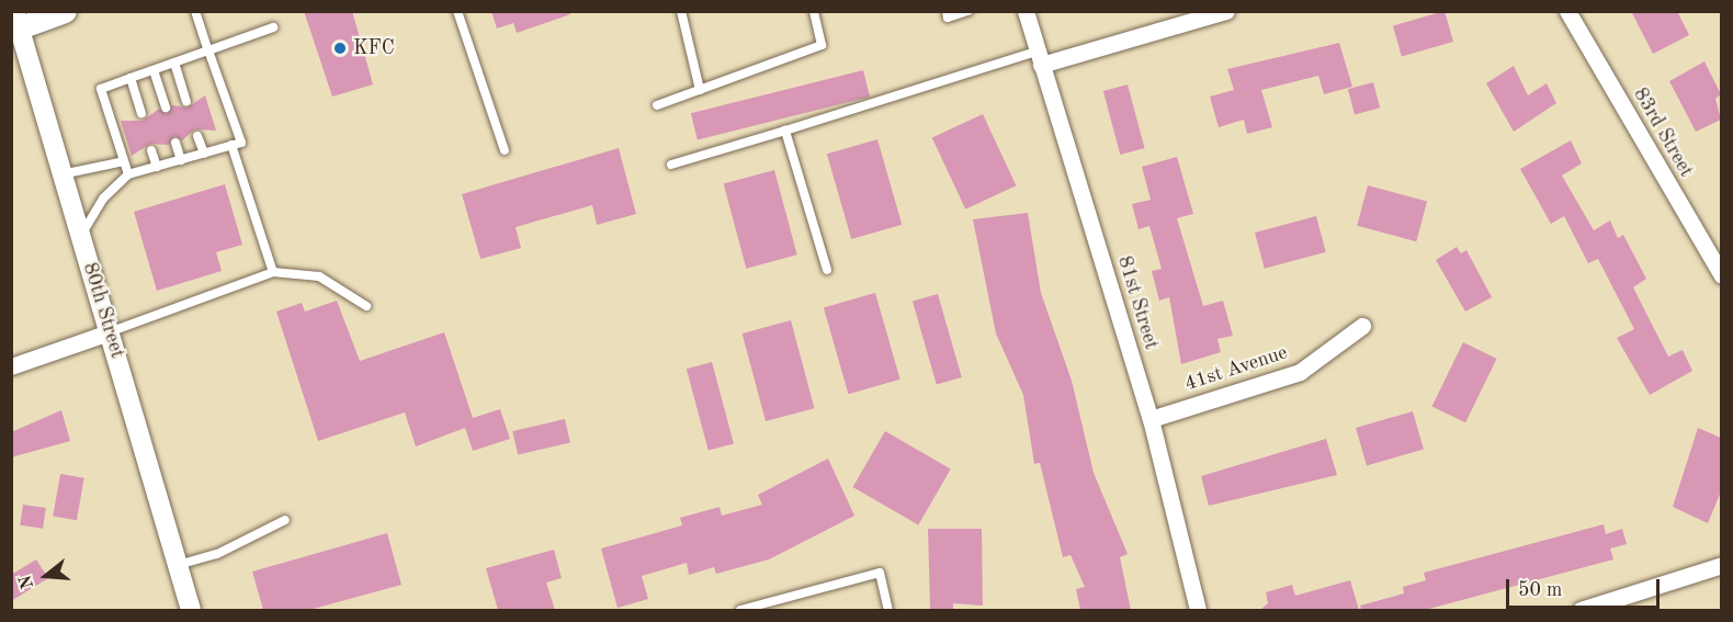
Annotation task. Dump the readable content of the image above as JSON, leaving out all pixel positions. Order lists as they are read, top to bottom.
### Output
{
  "streets": {
    "street": [
      "83rd Street",
      "81st Street",
      "80th Street",
      "41st Avenue"
    ]
  },
  "crossings": [
    ["81st Street", "41st Avenue"]
  ],
  "places": ["KFC"],
  "scale_bar": "50 m",
  "north": "left"
}
